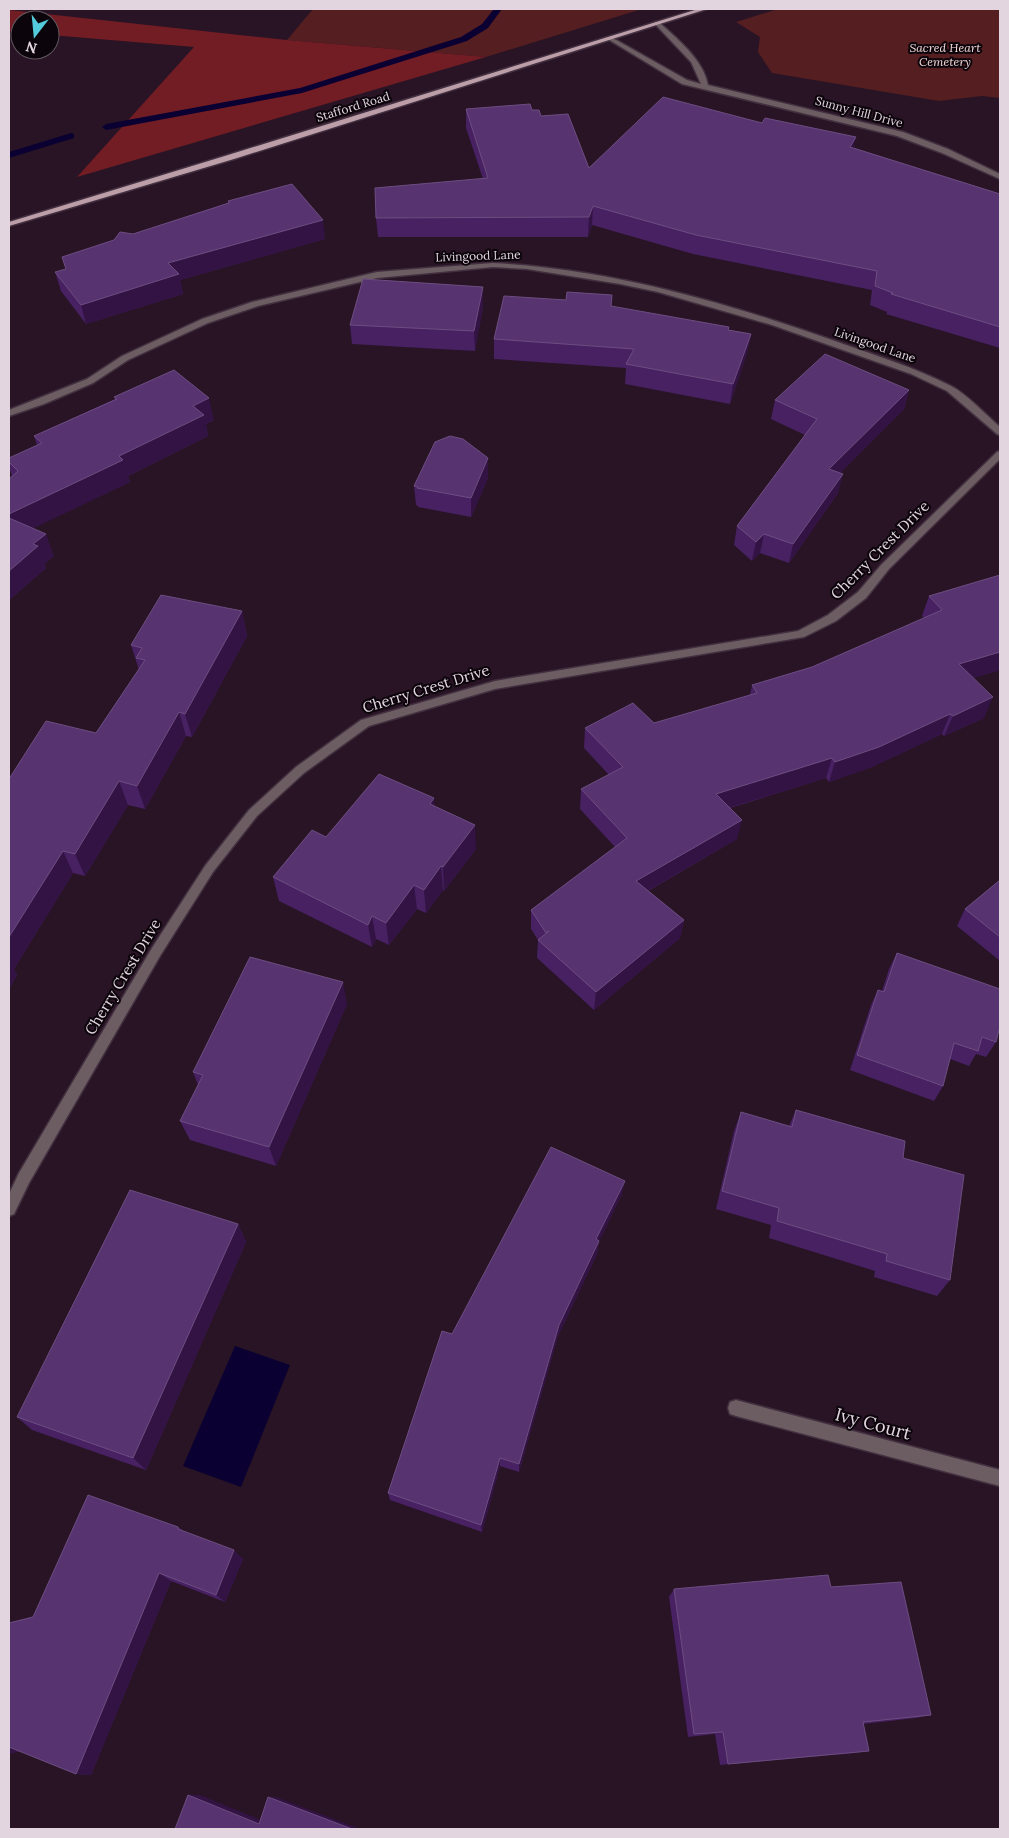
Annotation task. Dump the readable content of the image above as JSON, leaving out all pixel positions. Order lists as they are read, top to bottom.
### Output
{
  "streets": {
    "main road": ["Stafford Road"],
    "street": [
      "Sunny Hill Drive",
      "Livingood Lane",
      "Cherry Crest Drive",
      "Ivy Court"
    ]
  },
  "crossings": [
    ["Stafford Road", "Sunny Hill Drive"]
  ],
  "parks": ["Sacred Heart Cemetery"],
  "north": "bottom"
}
